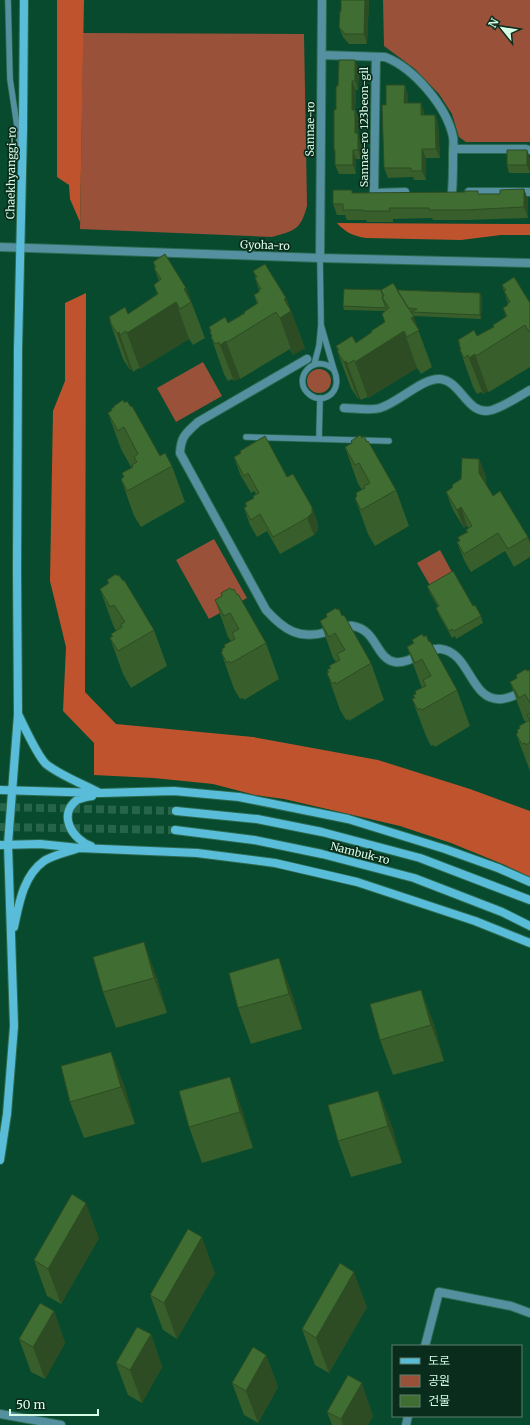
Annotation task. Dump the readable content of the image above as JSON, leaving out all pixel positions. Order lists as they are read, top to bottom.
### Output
{
  "streets": {
    "main road": ["Chaekhyanggi-ro", "Nambuk-ro"],
    "street": ["Sannae-ro 123beon-gil", "Sannae-ro", "Gyoha-ro"]
  },
  "crossings": [
    ["Sannae-ro 123beon-gil", "Sannae-ro"],
    ["Sannae-ro", "Gyoha-ro"],
    ["Chaekhyanggi-ro", "Gyoha-ro"]
  ],
  "legend": ["도로", "공원", "건물"],
  "scale_bar": "50 m",
  "north": "top left"
}
